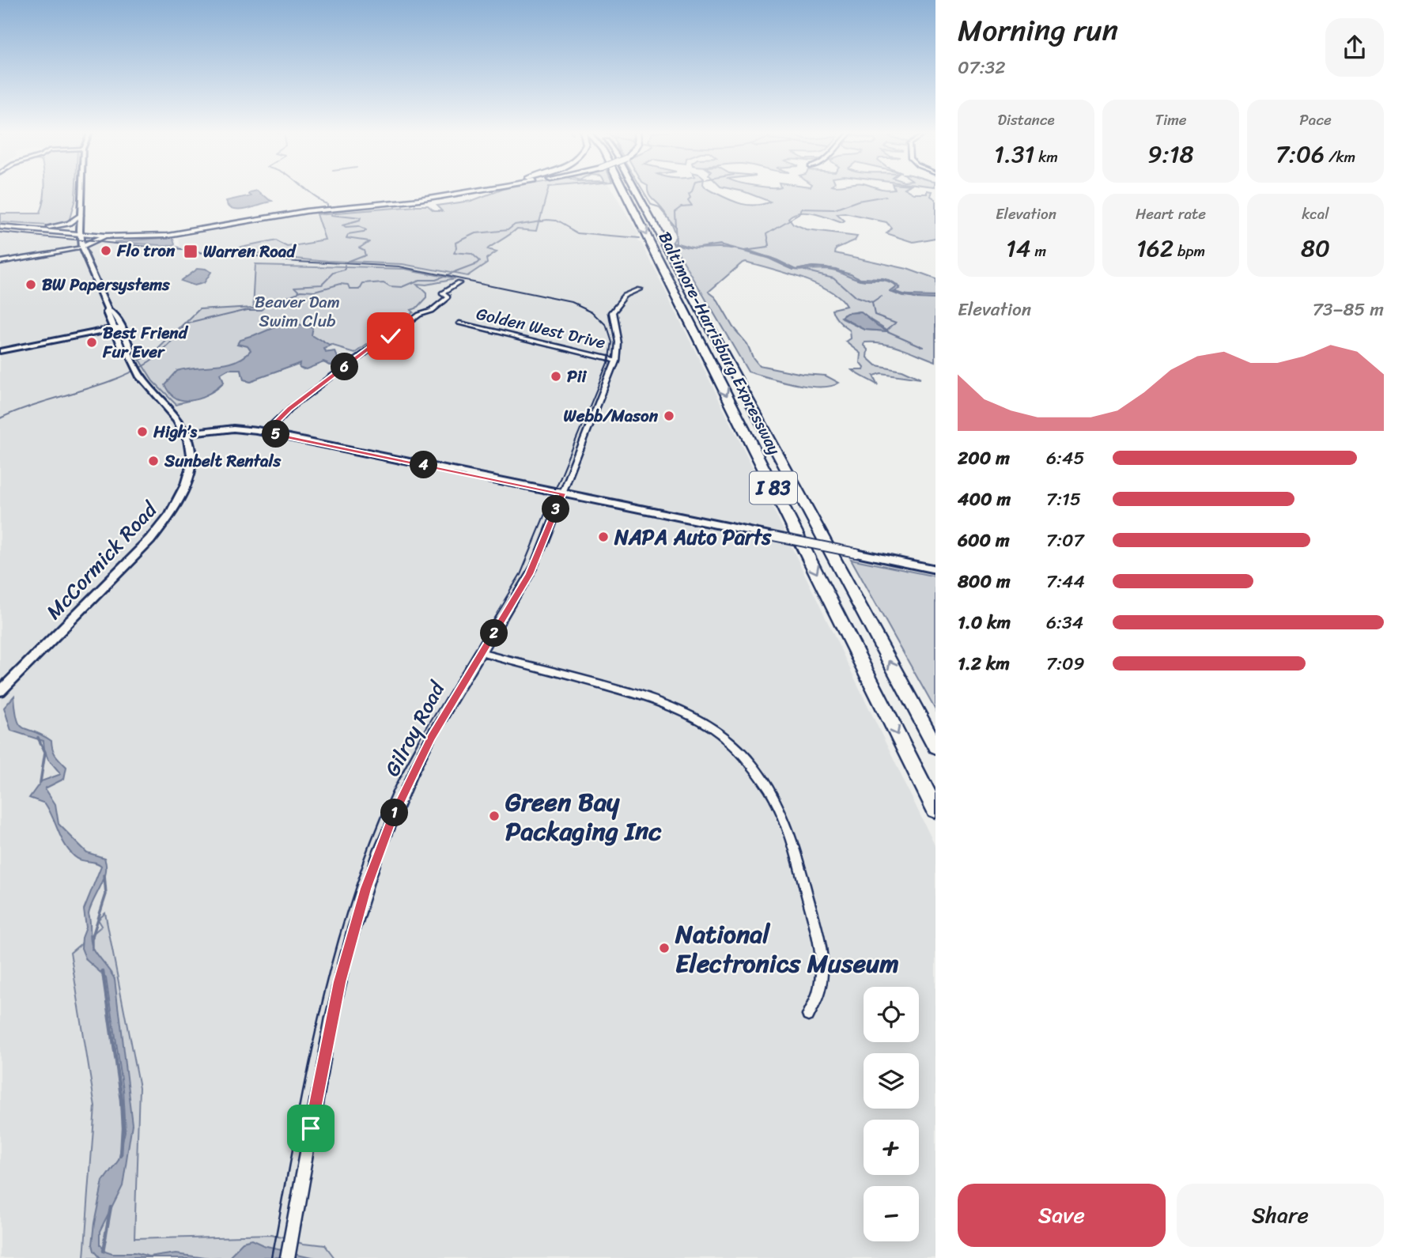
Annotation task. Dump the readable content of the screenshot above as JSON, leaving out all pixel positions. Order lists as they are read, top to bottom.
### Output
{
  "streets": {
    "highway": ["Baltimore-Harrisburg Expressway", "I 83"],
    "main road": ["McCormick Road"],
    "street": ["Golden West Drive", "Gilroy Road"]
  },
  "crossings": [
    ["Golden West Drive", "Gilroy Road"]
  ],
  "parks": ["Beaver Dam Swim Club"],
  "places": {
    "other": [
      "Flo tron",
      "BW Papersystems",
      "Best Friend Fur Ever",
      "Pii",
      "Webb/Mason",
      "High’s",
      "Sunbelt Rentals",
      "NAPA Auto Parts",
      "Green Bay Packaging Inc",
      "National Electronics Museum"
    ],
    "transit": ["Warren Road"]
  },
  "page": {
    "heading": ["Morning run", "07:32"],
    "stats": [
      ["Distance", "1.31 km"],
      ["Time", "9:18"],
      ["Pace", "7:06 /km"],
      ["Elevation", "14 m"],
      ["Heart rate", "162 bpm"],
      ["kcal", "80"]
    ],
    "chart": ["Elevation", "73–85 m"],
    "pins": [
      "6",
      "5",
      "4",
      "3",
      "2",
      "1"
    ],
    "list": [
      {
        "name": "200 m",
        "note": "6:45"
      },
      {
        "name": "400 m",
        "note": "7:15"
      },
      {
        "name": "600 m",
        "note": "7:07"
      },
      {
        "name": "800 m",
        "note": "7:44"
      },
      {
        "name": "1.0 km",
        "note": "6:34"
      },
      {
        "name": "1.2 km",
        "note": "7:09"
      }
    ],
    "map_buttons": ["+", "−"],
    "buttons": ["Save", "Share"]
  }
}
